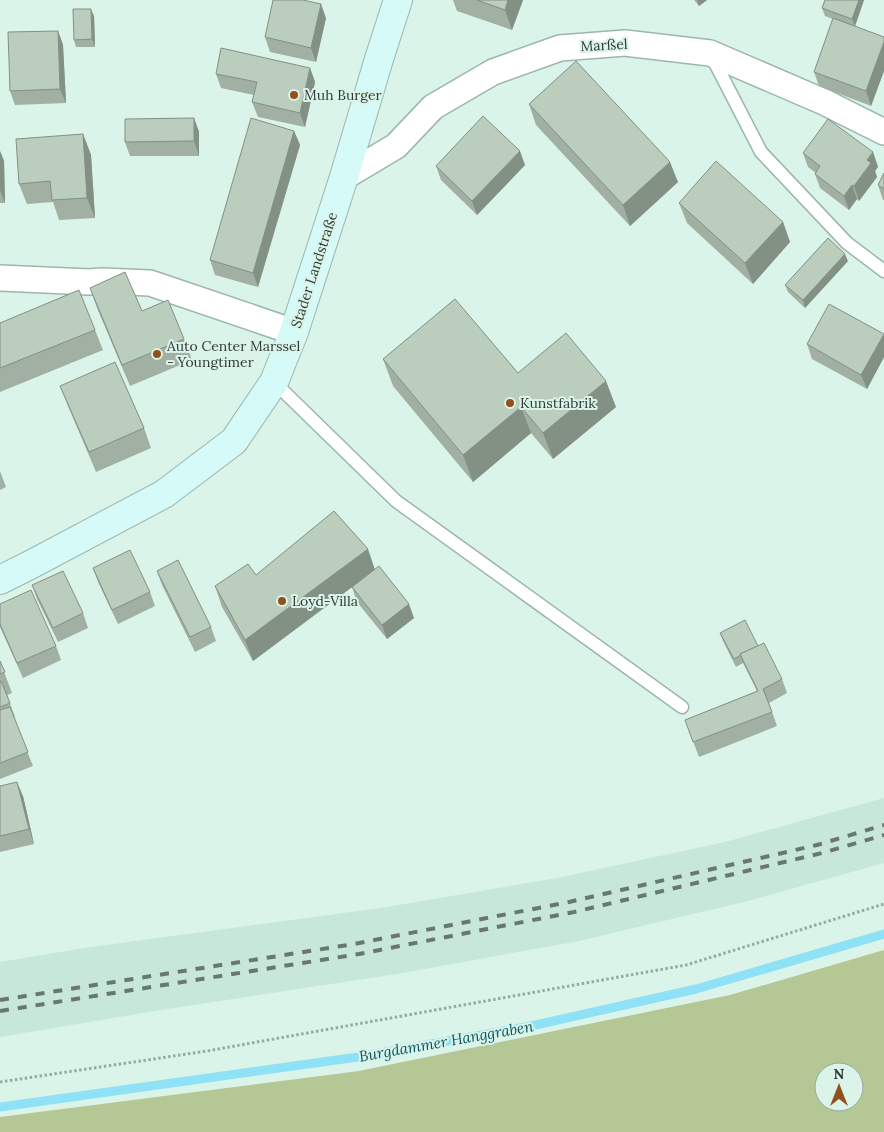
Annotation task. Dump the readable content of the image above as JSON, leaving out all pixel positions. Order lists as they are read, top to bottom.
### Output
{
  "streets": {
    "street": ["Marßel", "Stader Landstraße"]
  },
  "crossings": [
    ["Marßel", "Stader Landstraße"]
  ],
  "water": ["Burgdammer Hanggraben"],
  "places": [
    "Muh Burger",
    "Auto Center Marssel - Youngtimer",
    "Kunstfabrik",
    "Loyd-Villa"
  ],
  "north": "top"
}
